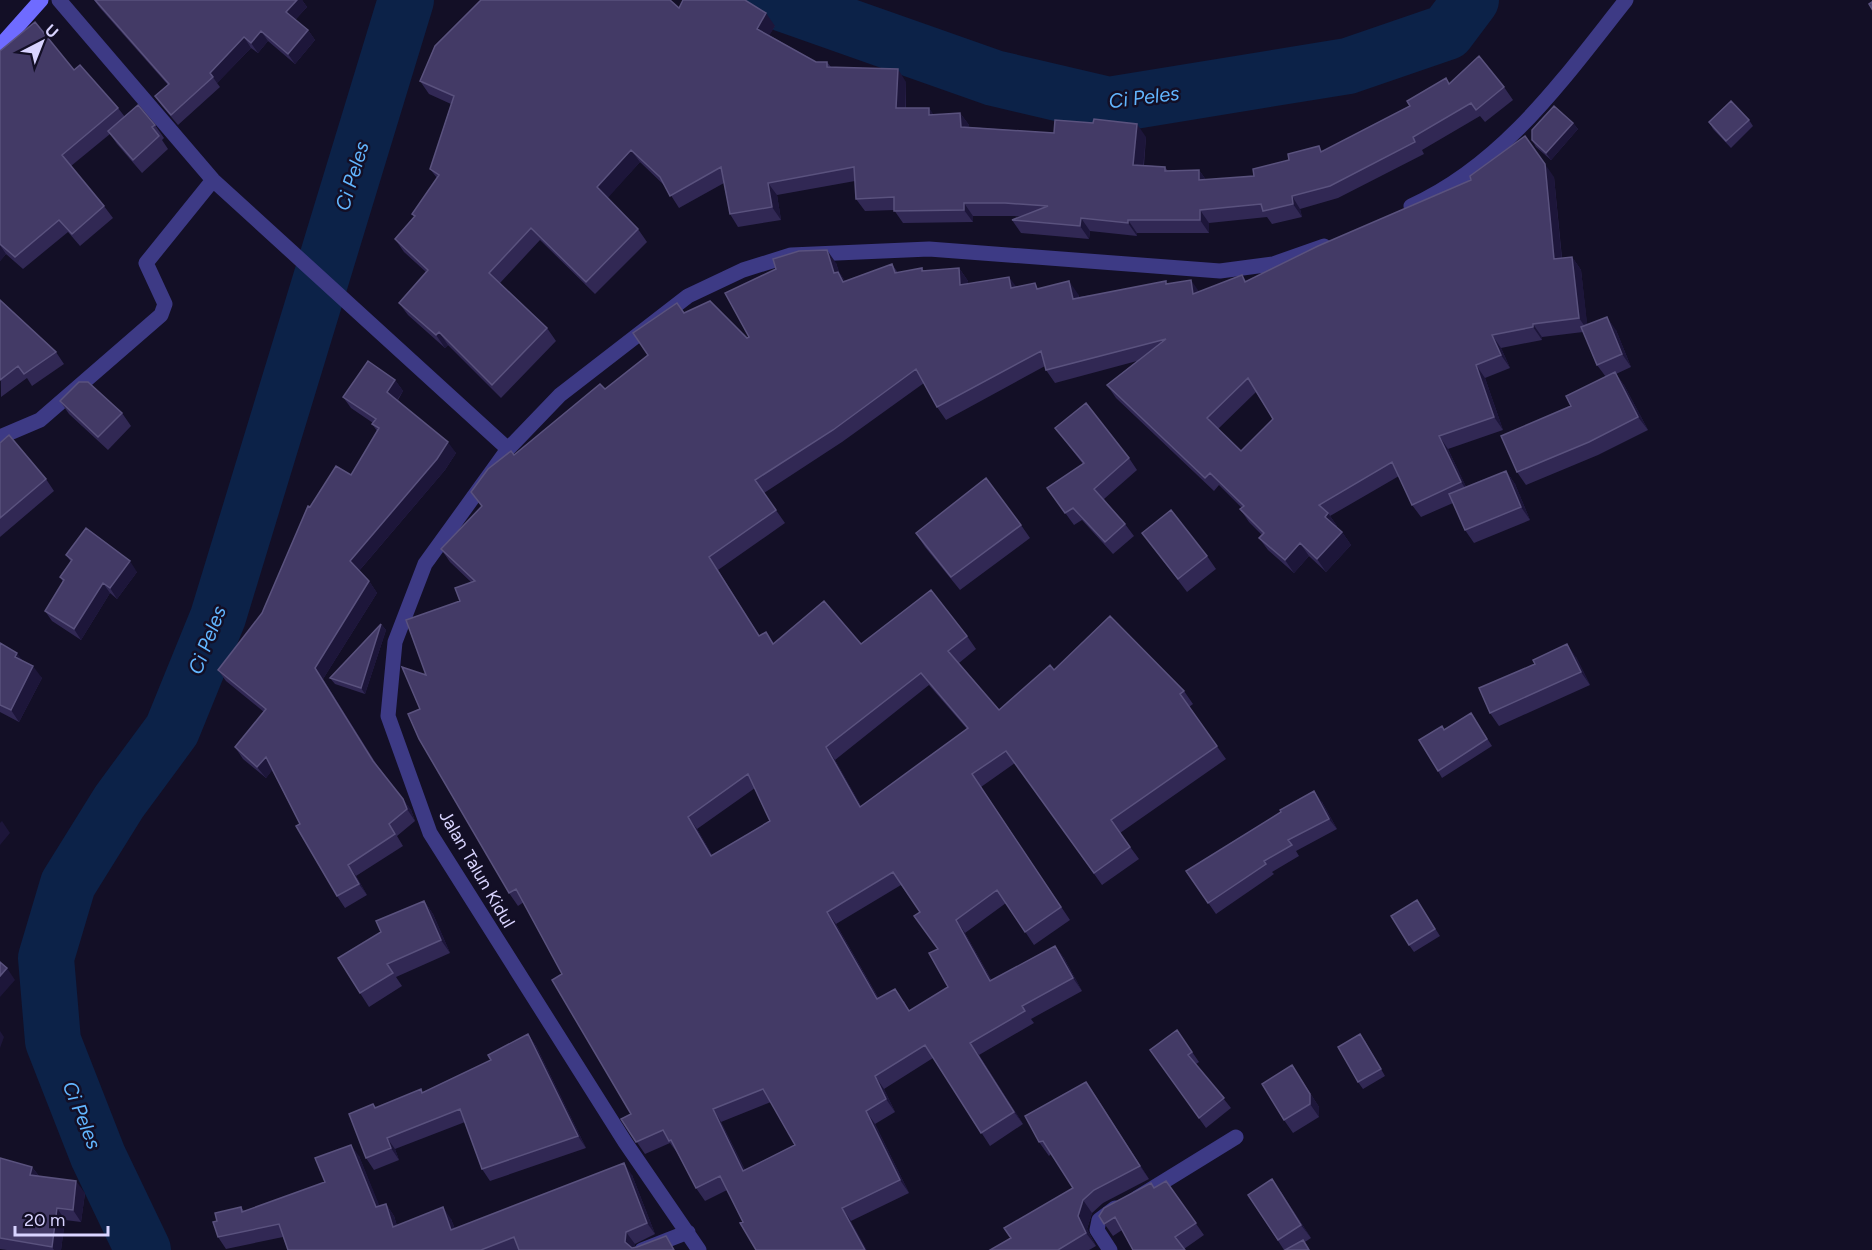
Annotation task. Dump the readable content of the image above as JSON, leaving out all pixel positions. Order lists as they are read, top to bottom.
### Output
{
  "streets": {
    "street": ["Jalan Talun Kidul"]
  },
  "water": ["Ci Peles"],
  "scale_bar": "20 m",
  "north": "top right"
}
